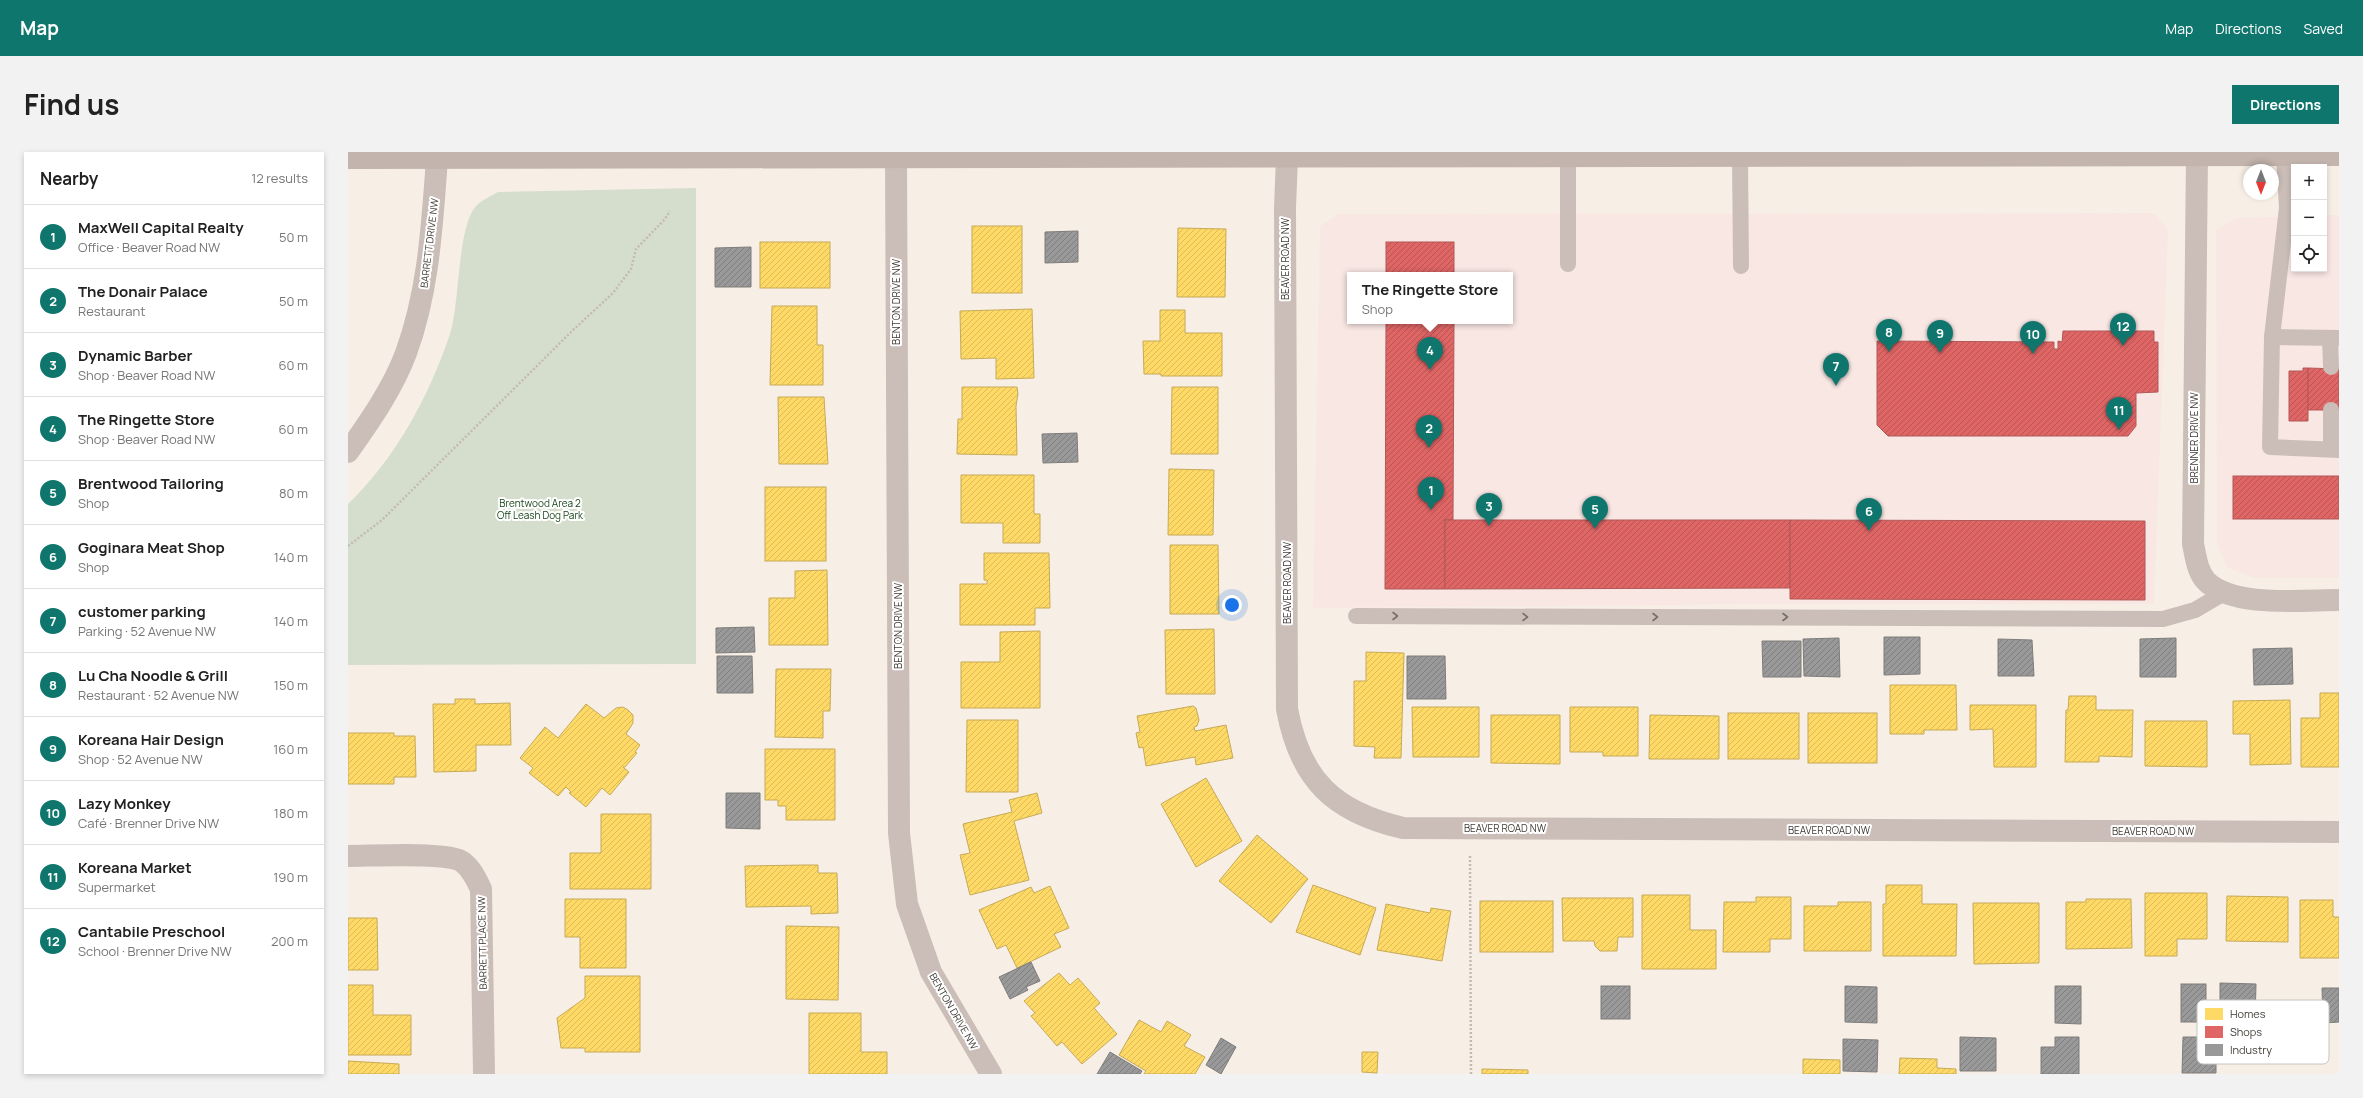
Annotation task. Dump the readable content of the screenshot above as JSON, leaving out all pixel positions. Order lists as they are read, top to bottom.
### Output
{
  "streets": {
    "street": [
      "BARRETT DRIVE NW",
      "BEAVER ROAD NW",
      "BENTON DRIVE NW",
      "BRENNER DRIVE NW",
      "BARRETT PLACE NW"
    ]
  },
  "parks": ["Brentwood Area 2 Off Leash Dog Park"],
  "legend": ["Homes", "Shops", "Industry"],
  "north": "bottom",
  "page": {
    "header": "Map",
    "nav": ["Map", "Directions", "Saved"],
    "title": "Find us",
    "buttons": "Directions",
    "heading": ["Nearby", "12 results"],
    "map_buttons": ["+", "−"],
    "list": [
      {
        "mark": "1",
        "name": "MaxWell Capital Realty",
        "note": "Office · Beaver Road NW",
        "value": "50 m"
      },
      {
        "mark": "2",
        "name": "The Donair Palace",
        "note": "Restaurant",
        "value": "50 m"
      },
      {
        "mark": "3",
        "name": "Dynamic Barber",
        "note": "Shop · Beaver Road NW",
        "value": "60 m"
      },
      {
        "mark": "4",
        "name": "The Ringette Store",
        "note": "Shop · Beaver Road NW",
        "value": "60 m"
      },
      {
        "mark": "5",
        "name": "Brentwood Tailoring",
        "note": "Shop",
        "value": "80 m"
      },
      {
        "mark": "6",
        "name": "Goginara Meat Shop",
        "note": "Shop",
        "value": "140 m"
      },
      {
        "mark": "7",
        "name": "customer parking",
        "note": "Parking · 52 Avenue NW",
        "value": "140 m"
      },
      {
        "mark": "8",
        "name": "Lu Cha Noodle & Grill",
        "note": "Restaurant · 52 Avenue NW",
        "value": "150 m"
      },
      {
        "mark": "9",
        "name": "Koreana Hair Design",
        "note": "Shop · 52 Avenue NW",
        "value": "160 m"
      },
      {
        "mark": "10",
        "name": "Lazy Monkey",
        "note": "Café · Brenner Drive NW",
        "value": "180 m"
      },
      {
        "mark": "11",
        "name": "Koreana Market",
        "note": "Supermarket",
        "value": "190 m"
      },
      {
        "mark": "12",
        "name": "Cantabile Preschool",
        "note": "School · Brenner Drive NW",
        "value": "200 m"
      }
    ],
    "popup": ["The Ringette Store", "Shop"],
    "pins": [
      "12",
      "8",
      "9",
      "10",
      "4",
      "7",
      "11",
      "2",
      "1",
      "3",
      "5",
      "6"
    ]
  }
}
